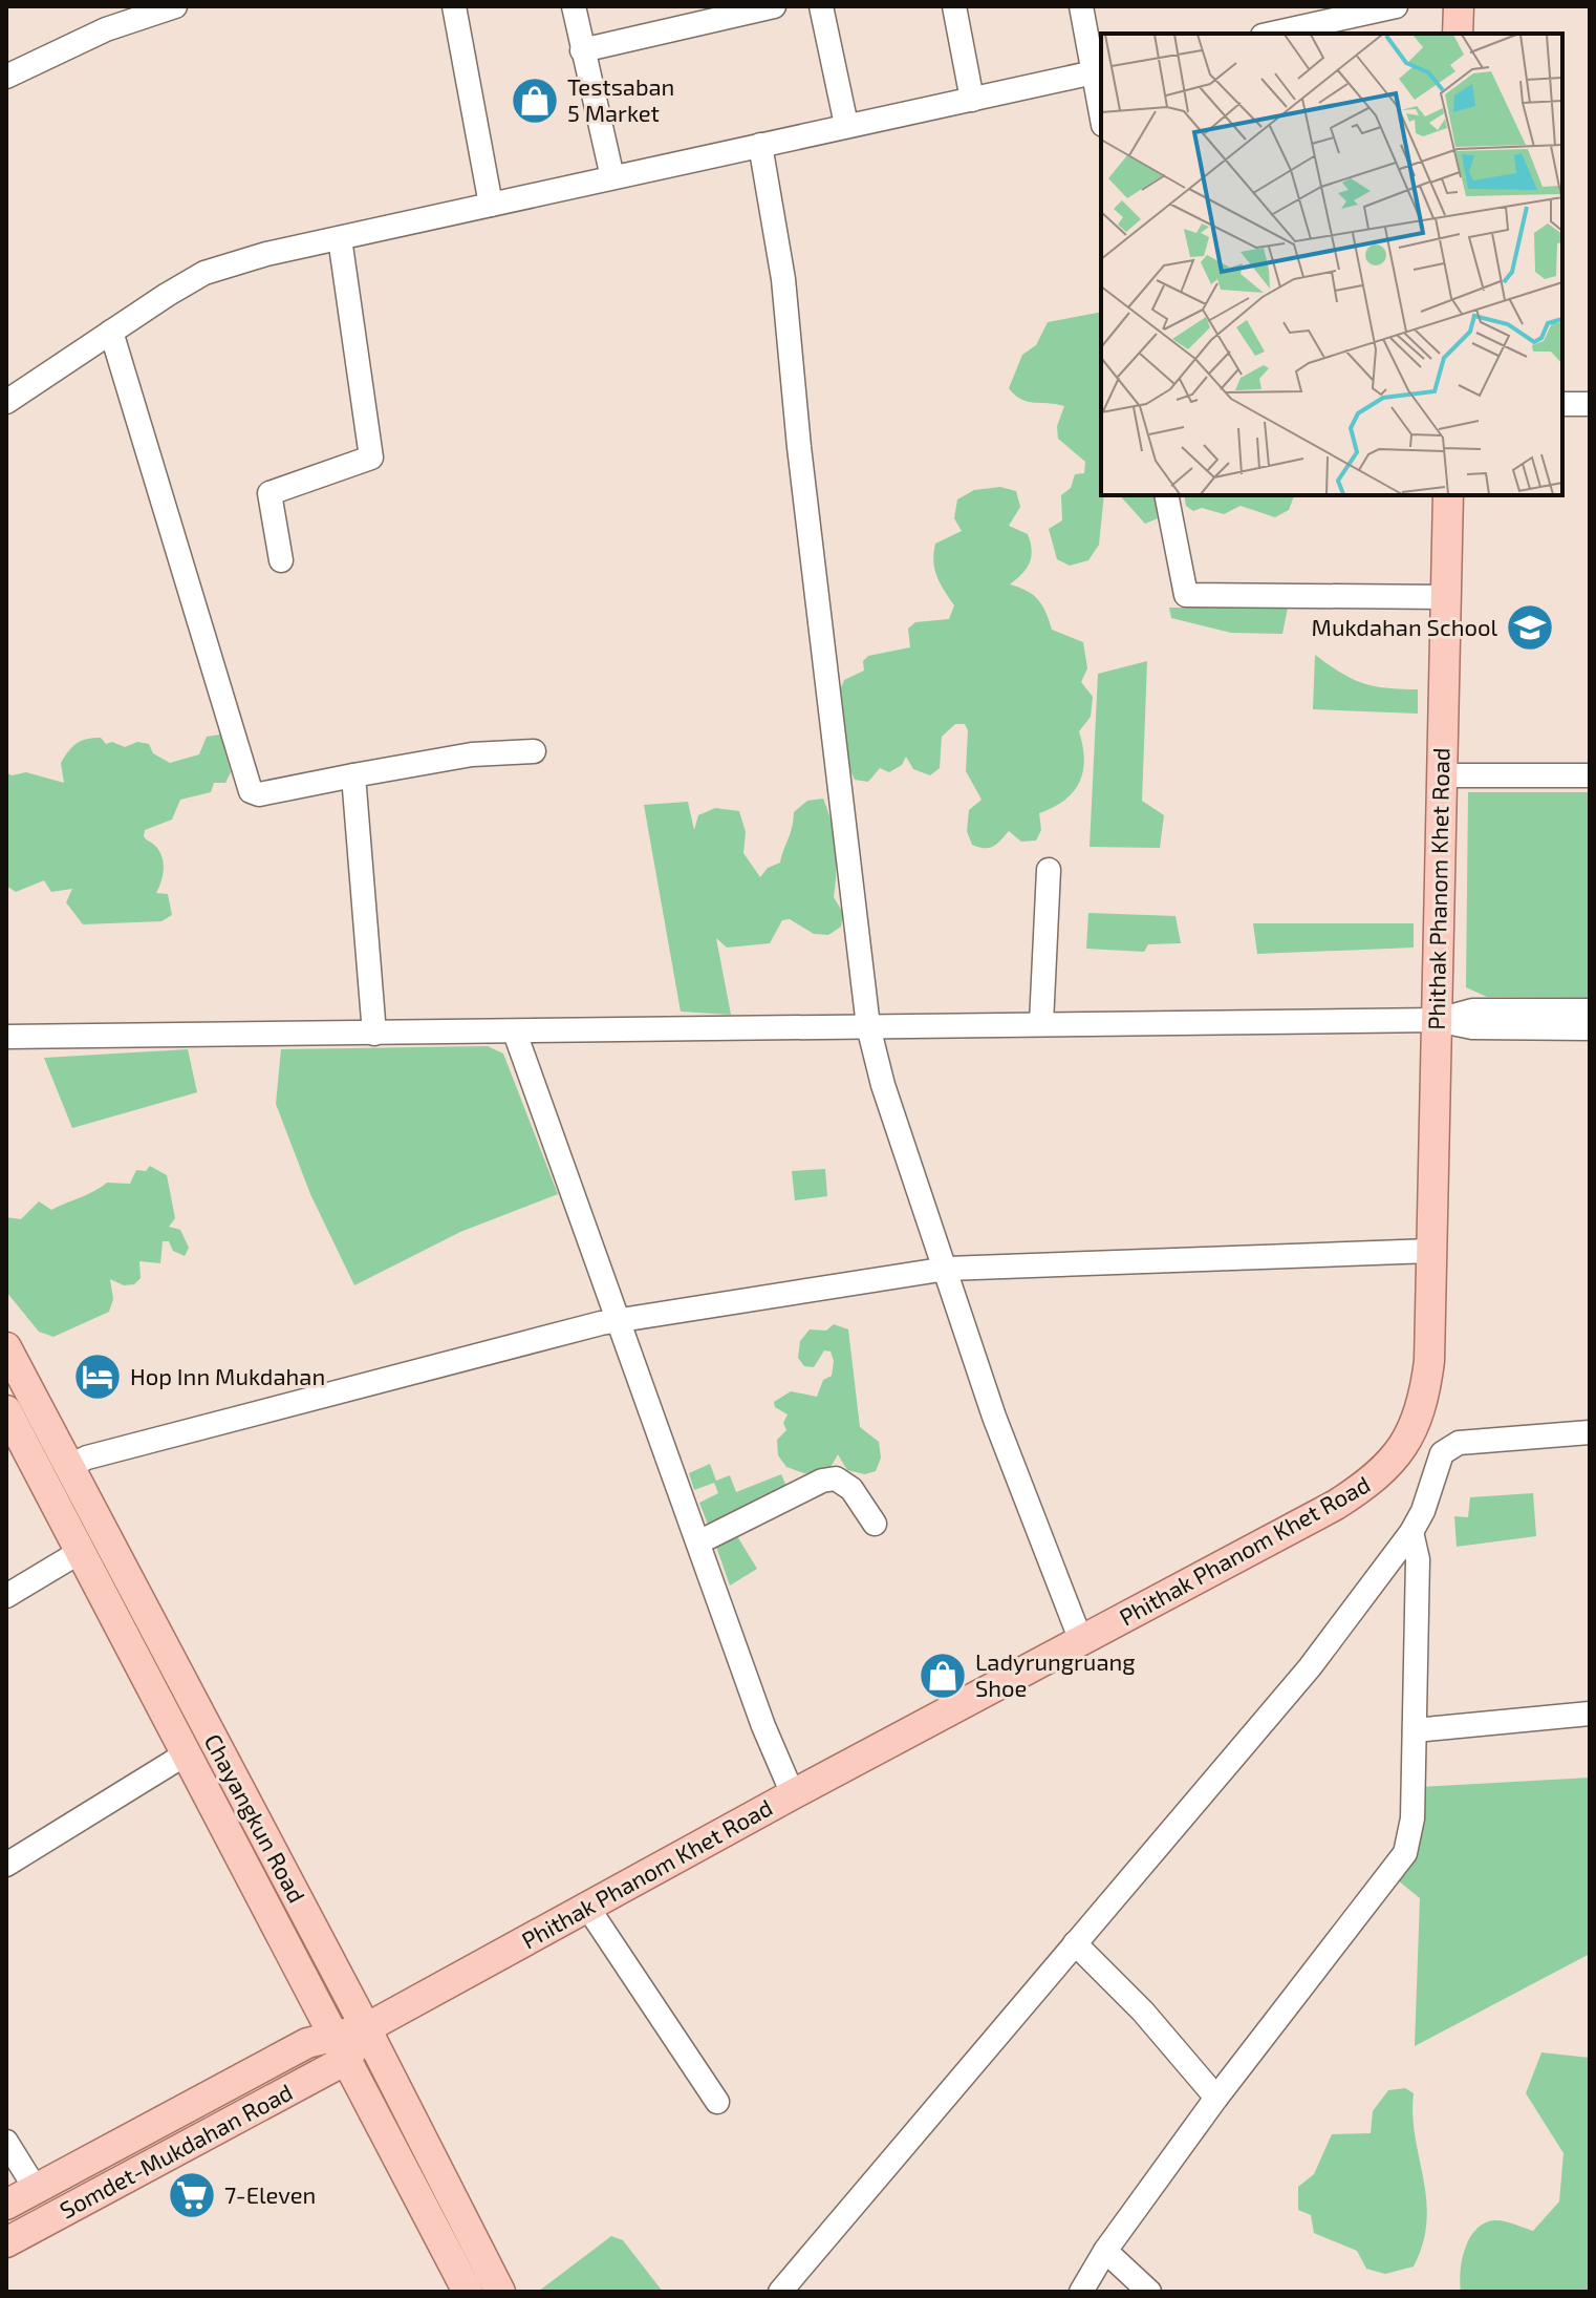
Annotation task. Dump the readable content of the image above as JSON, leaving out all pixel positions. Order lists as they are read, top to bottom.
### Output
{
  "streets": {
    "main road": ["Phithak Phanom Khet Road", "Chayangkun Road", "Somdet-Mukdahan Road"]
  },
  "crossings": [
    ["Phithak Phanom Khet Road", "Chayangkun Road"],
    ["Chayangkun Road", "Somdet-Mukdahan Road"]
  ],
  "places": {
    "shop": ["Testsaban 5 Market", "Ladyrungruang Shoe"],
    "school or university": ["Mukdahan School"],
    "hotel": ["Hop Inn Mukdahan"],
    "supermarket": ["7-Eleven"]
  }
}
